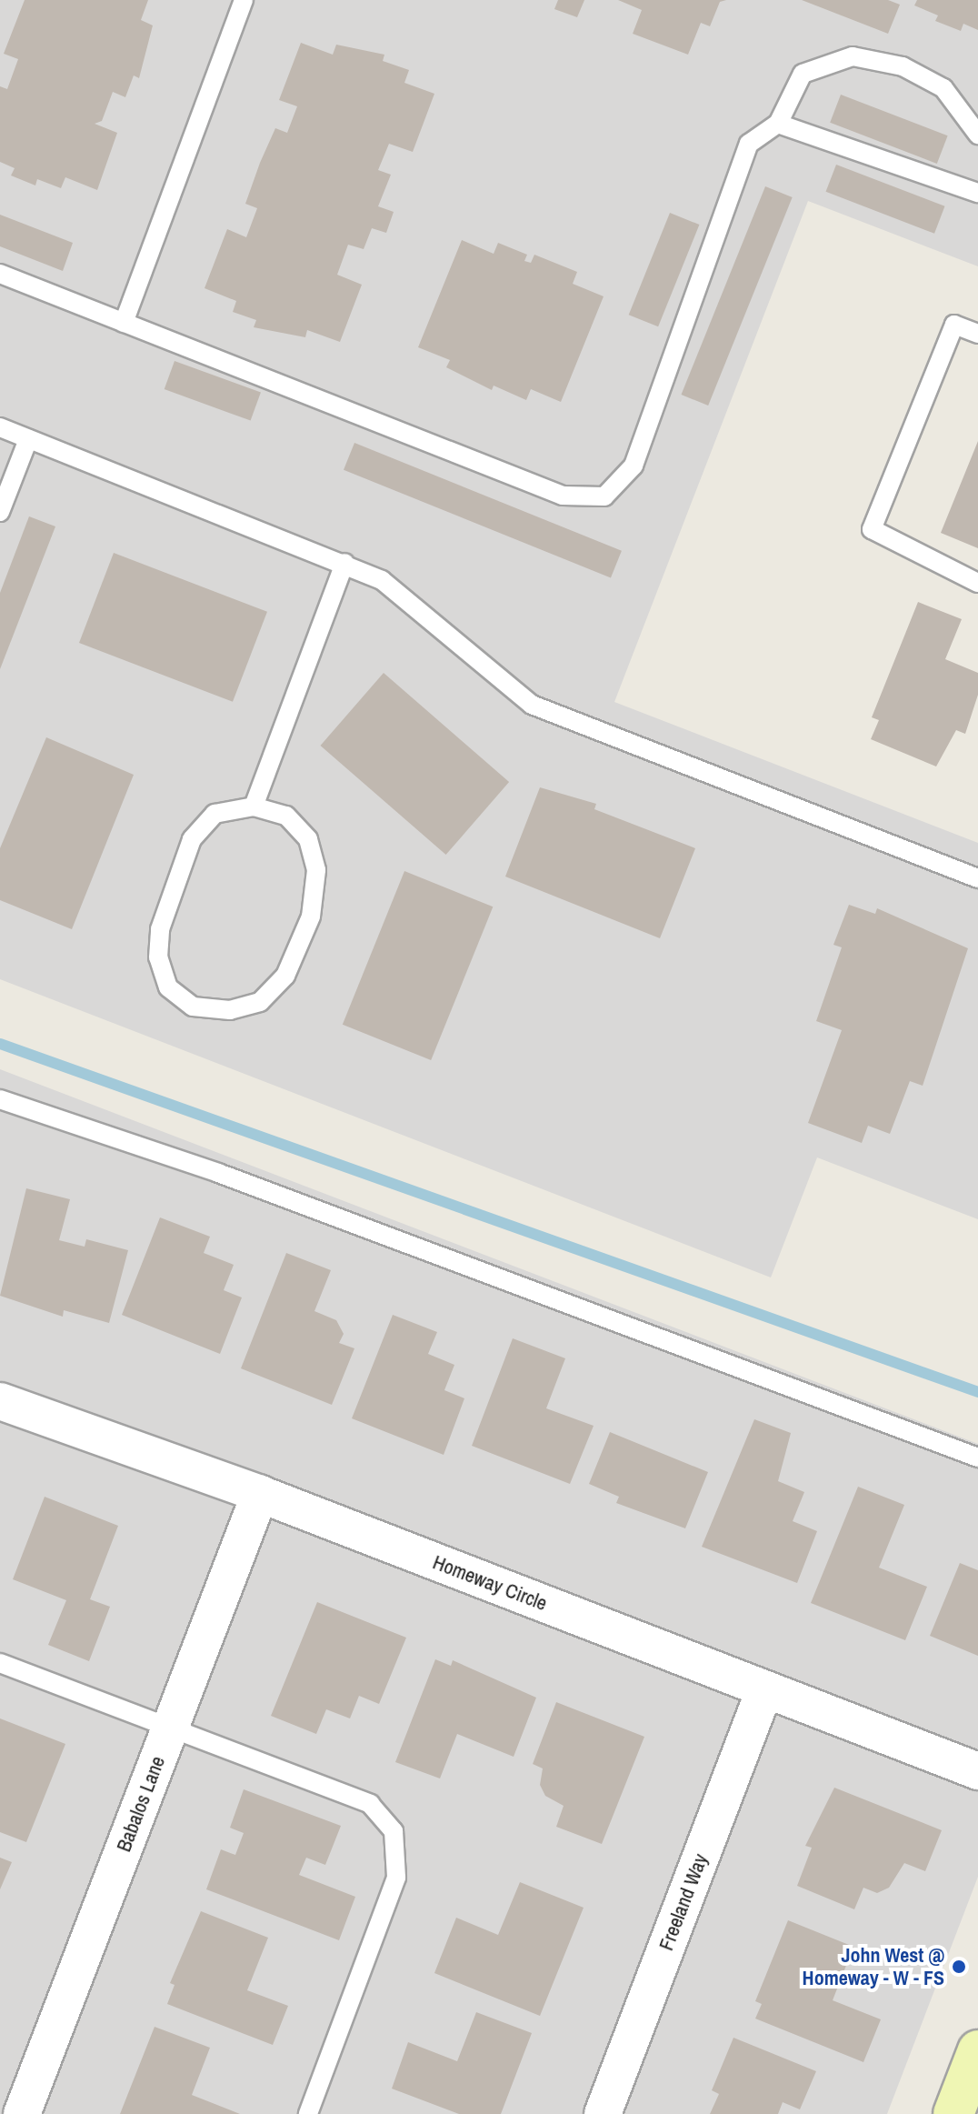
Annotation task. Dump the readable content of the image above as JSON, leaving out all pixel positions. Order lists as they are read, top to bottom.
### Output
{
  "streets": {
    "street": ["Homeway Circle", "Babalos Lane", "Freeland Way"]
  },
  "crossings": [
    ["Homeway Circle", "Babalos Lane"],
    ["Homeway Circle", "Freeland Way"]
  ],
  "places": ["John West @ Homeway - W - FS"]
}
